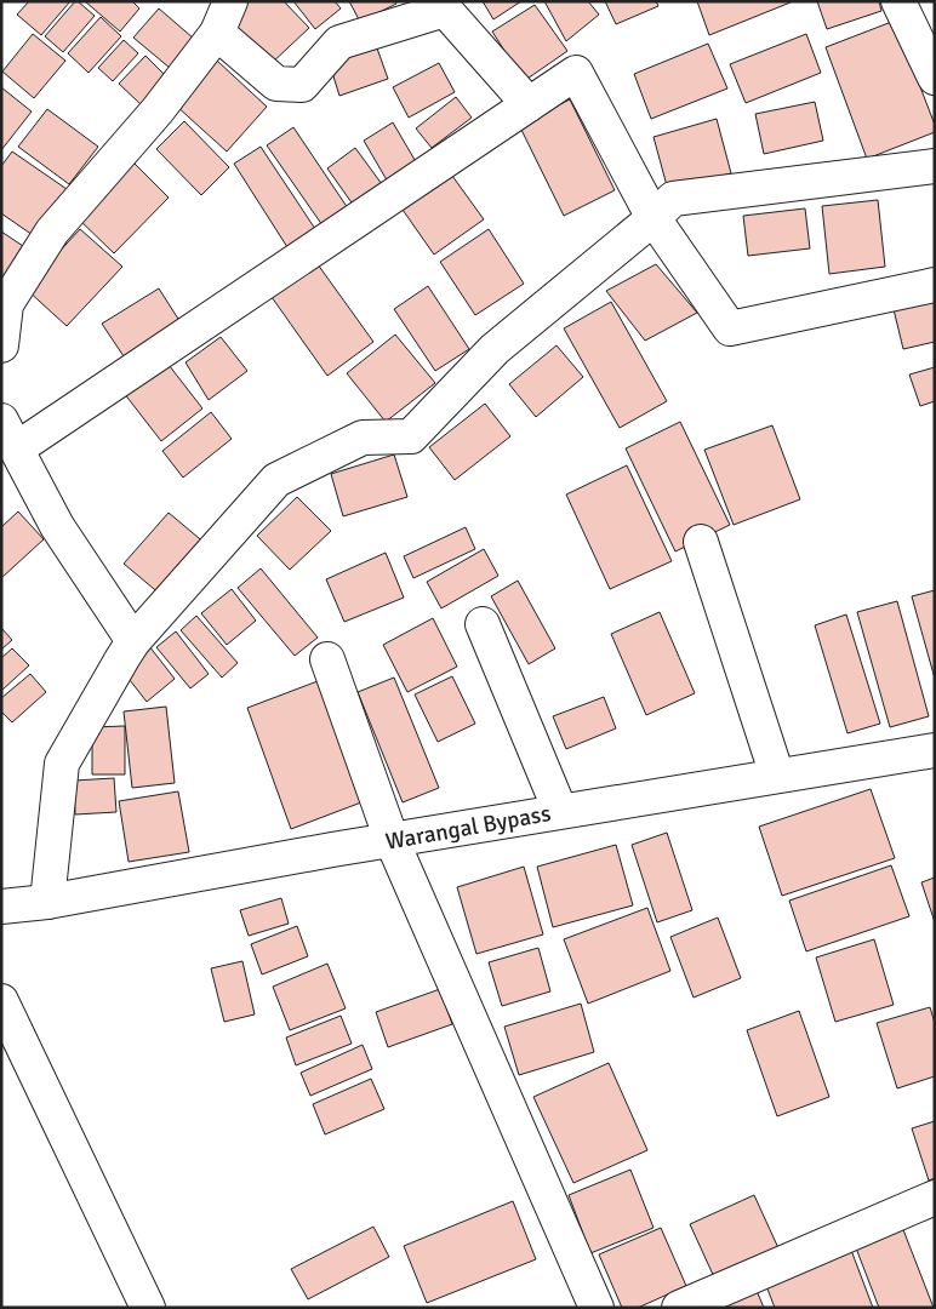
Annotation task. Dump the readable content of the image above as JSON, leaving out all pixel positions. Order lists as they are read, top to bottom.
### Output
{
  "streets": {
    "street": ["Warangal Bypass"]
  }
}
